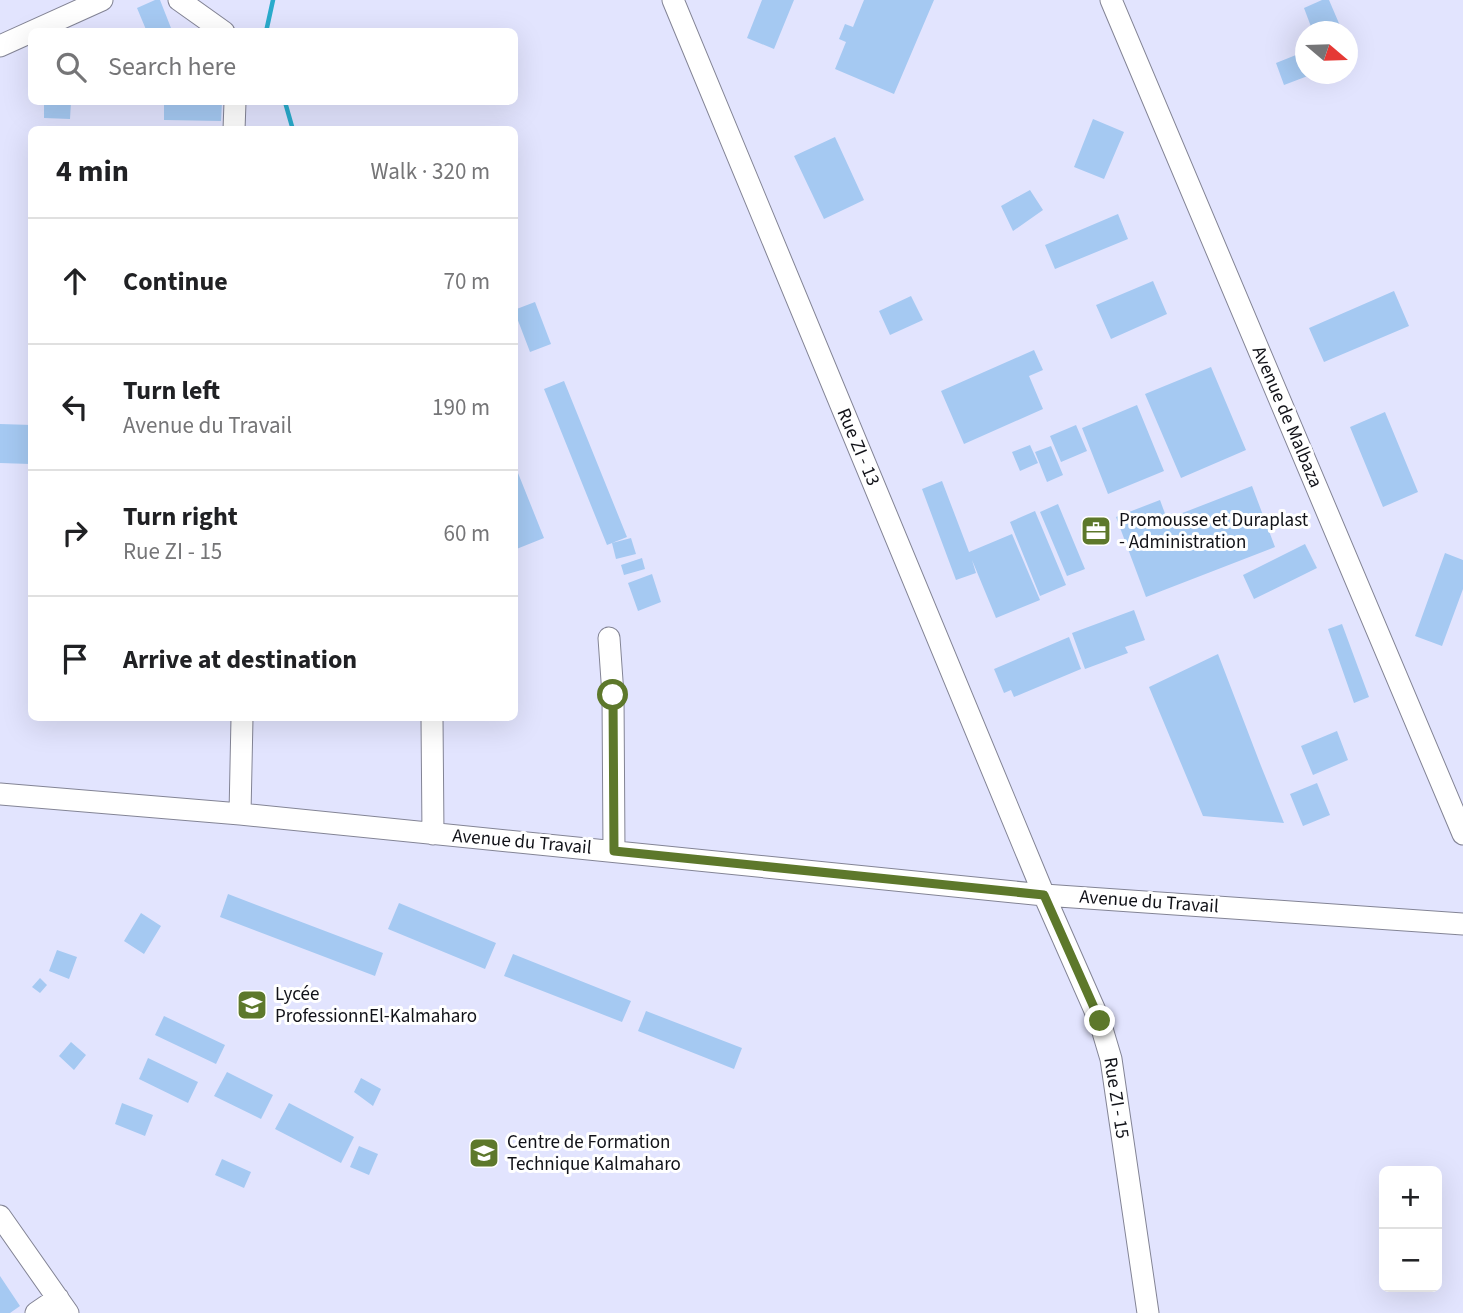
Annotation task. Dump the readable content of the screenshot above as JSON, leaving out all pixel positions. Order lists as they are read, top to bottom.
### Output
{
  "streets": {
    "street": [
      "Avenue de Malbaza",
      "Rue ZI - 13",
      "Avenue du Travail",
      "Rue ZI - 15"
    ]
  },
  "crossings": [
    ["Rue ZI - 13", "Avenue du Travail"],
    ["Rue ZI - 13", "Rue ZI - 15"],
    ["Avenue du Travail", "Rue ZI - 15"]
  ],
  "places": {
    "office": ["Promousse et Duraplast - Administration"],
    "school or university": ["Lycée ProfessionnEl-Kalmaharo", "Centre de Formation Technique Kalmaharo"]
  },
  "north": "right",
  "page": {
    "search": "Search here",
    "heading": ["4 min", "Walk · 320 m"],
    "list": [
      ["Continue", "70 m"],
      ["Turn left", "Avenue du Travail", "190 m"],
      ["Turn right", "Rue ZI - 15", "60 m"],
      "Arrive at destination"
    ],
    "map_buttons": ["+", "−"]
  }
}
